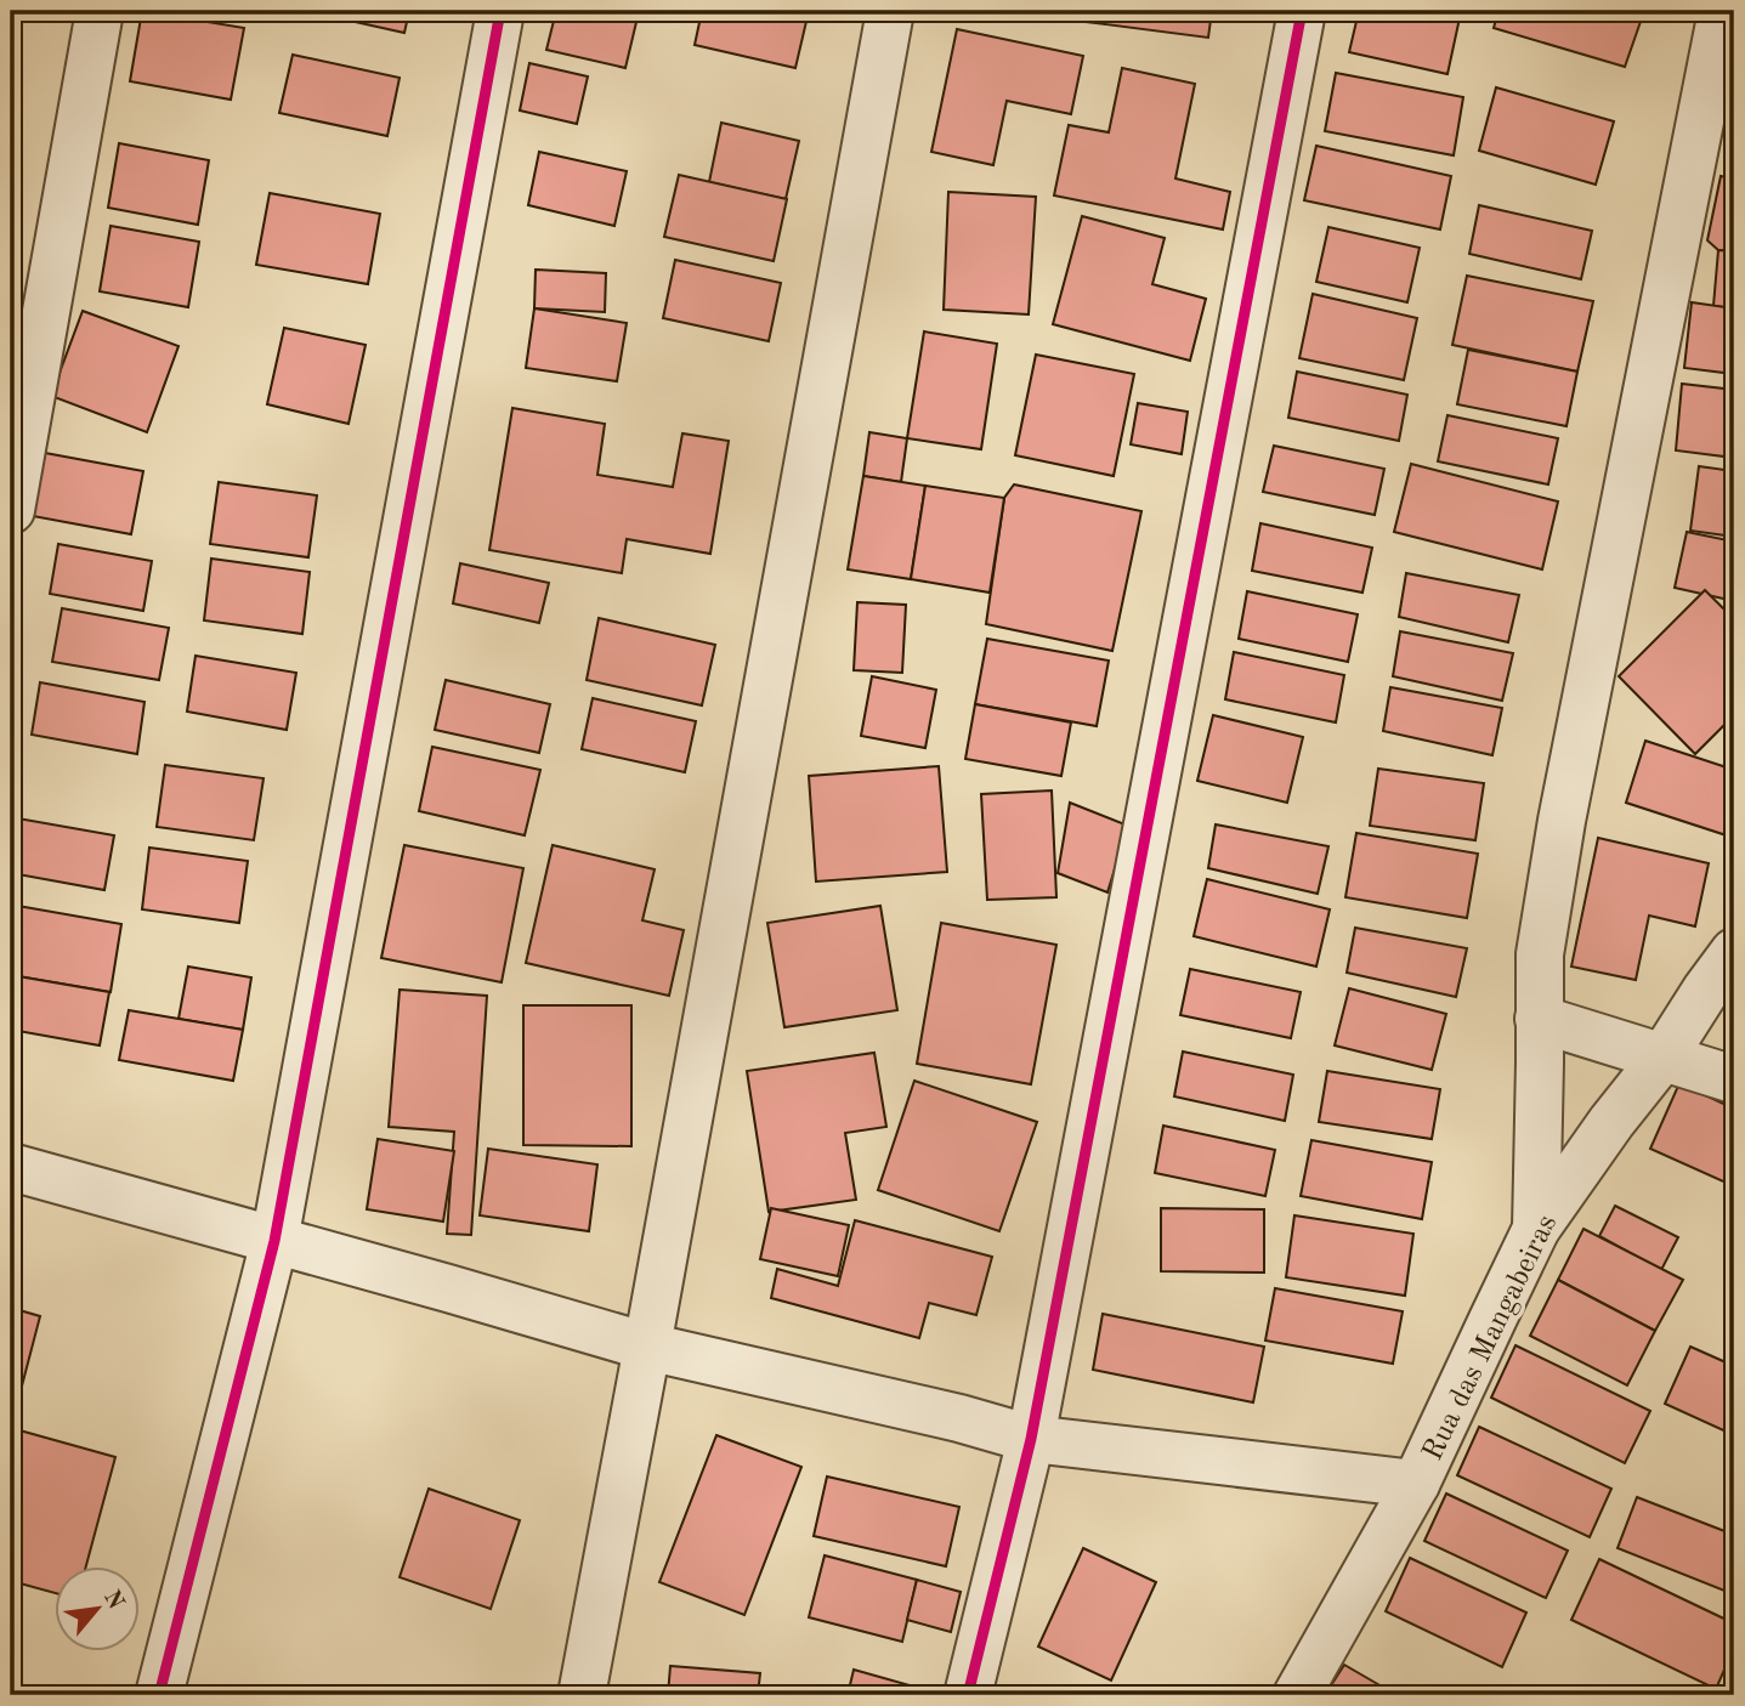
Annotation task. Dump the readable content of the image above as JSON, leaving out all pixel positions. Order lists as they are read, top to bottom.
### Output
{
  "streets": {
    "street": ["Rua das Mangabeiras"]
  },
  "north": "top right"
}
